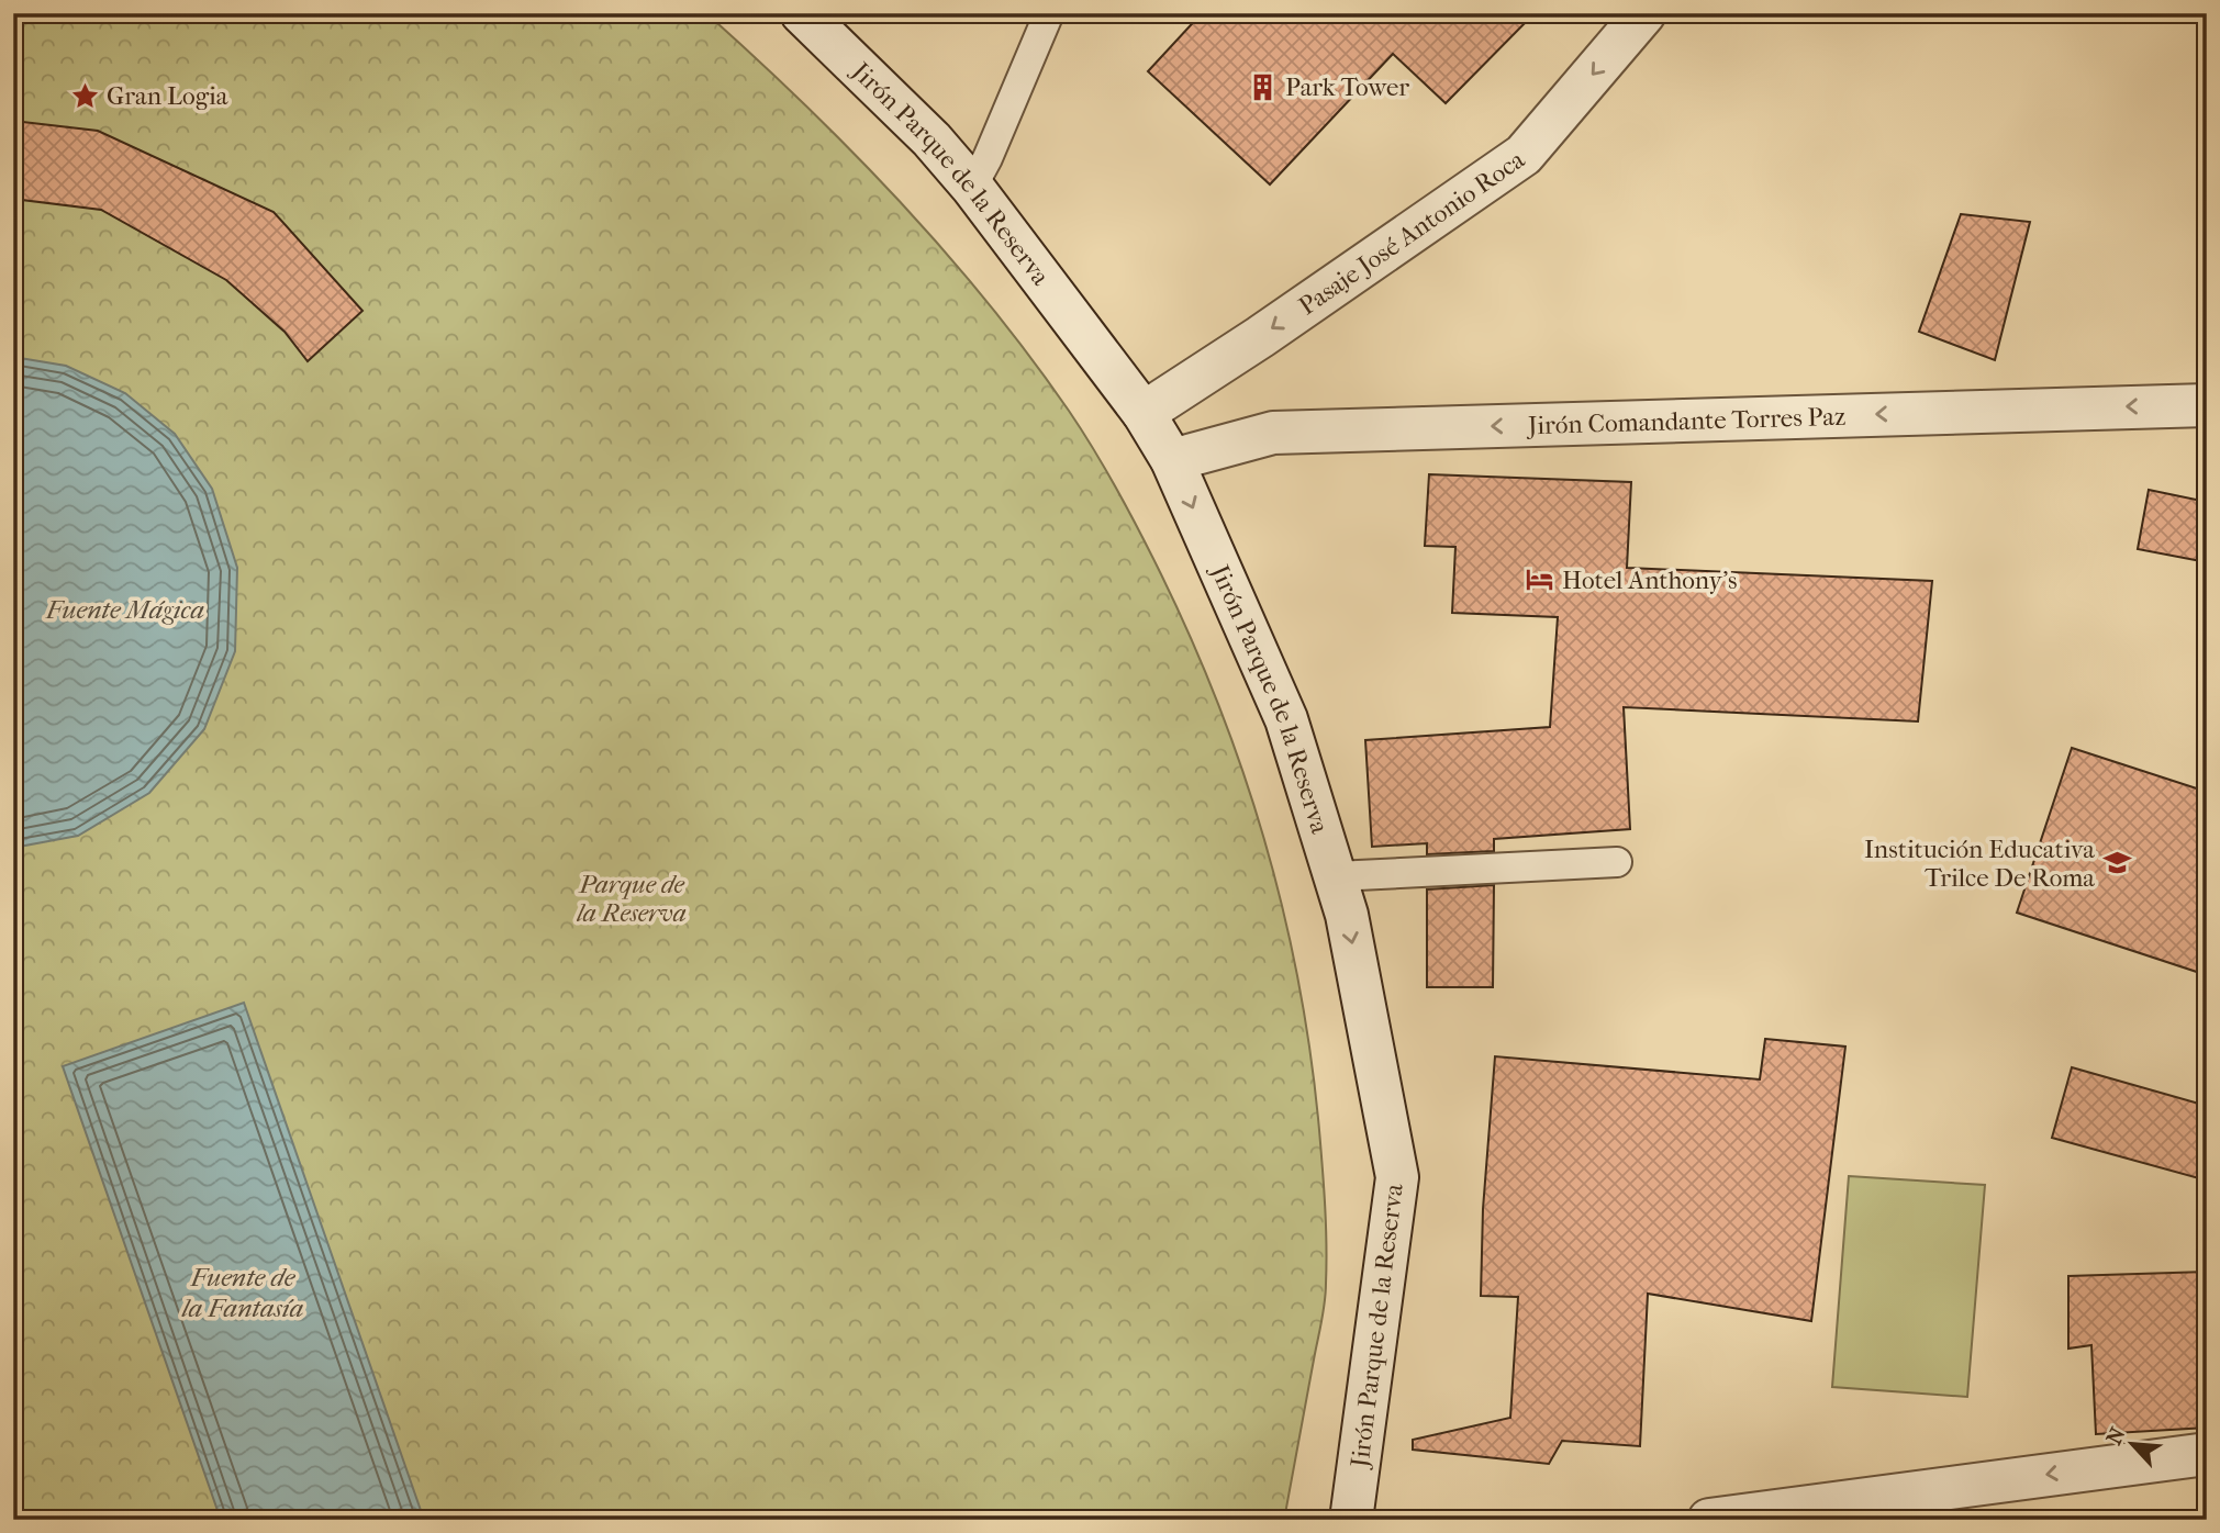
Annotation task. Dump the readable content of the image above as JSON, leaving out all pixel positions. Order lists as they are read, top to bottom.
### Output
{
  "streets": {
    "street": ["Jirón Parque de la Reserva", "Pasaje José Antonio Roca", "Jirón Comandante Torres Paz"]
  },
  "crossings": [
    ["Jirón Parque de la Reserva", "Pasaje José Antonio Roca"],
    ["Jirón Parque de la Reserva", "Jirón Comandante Torres Paz"]
  ],
  "one_way": ["Jirón Parque de la Reserva", "Pasaje José Antonio Roca", "Jirón Comandante Torres Paz"],
  "water": ["Fuente Mágica", "Fuente de la Fantasía"],
  "parks": ["Parque de la Reserva"],
  "places": {
    "building": ["Park Tower"],
    "place": ["Gran Logia"],
    "hotel": ["Hotel Anthony's"],
    "school or university": ["Institución Educativa Trilce De Roma"]
  },
  "north": "top left"
}
